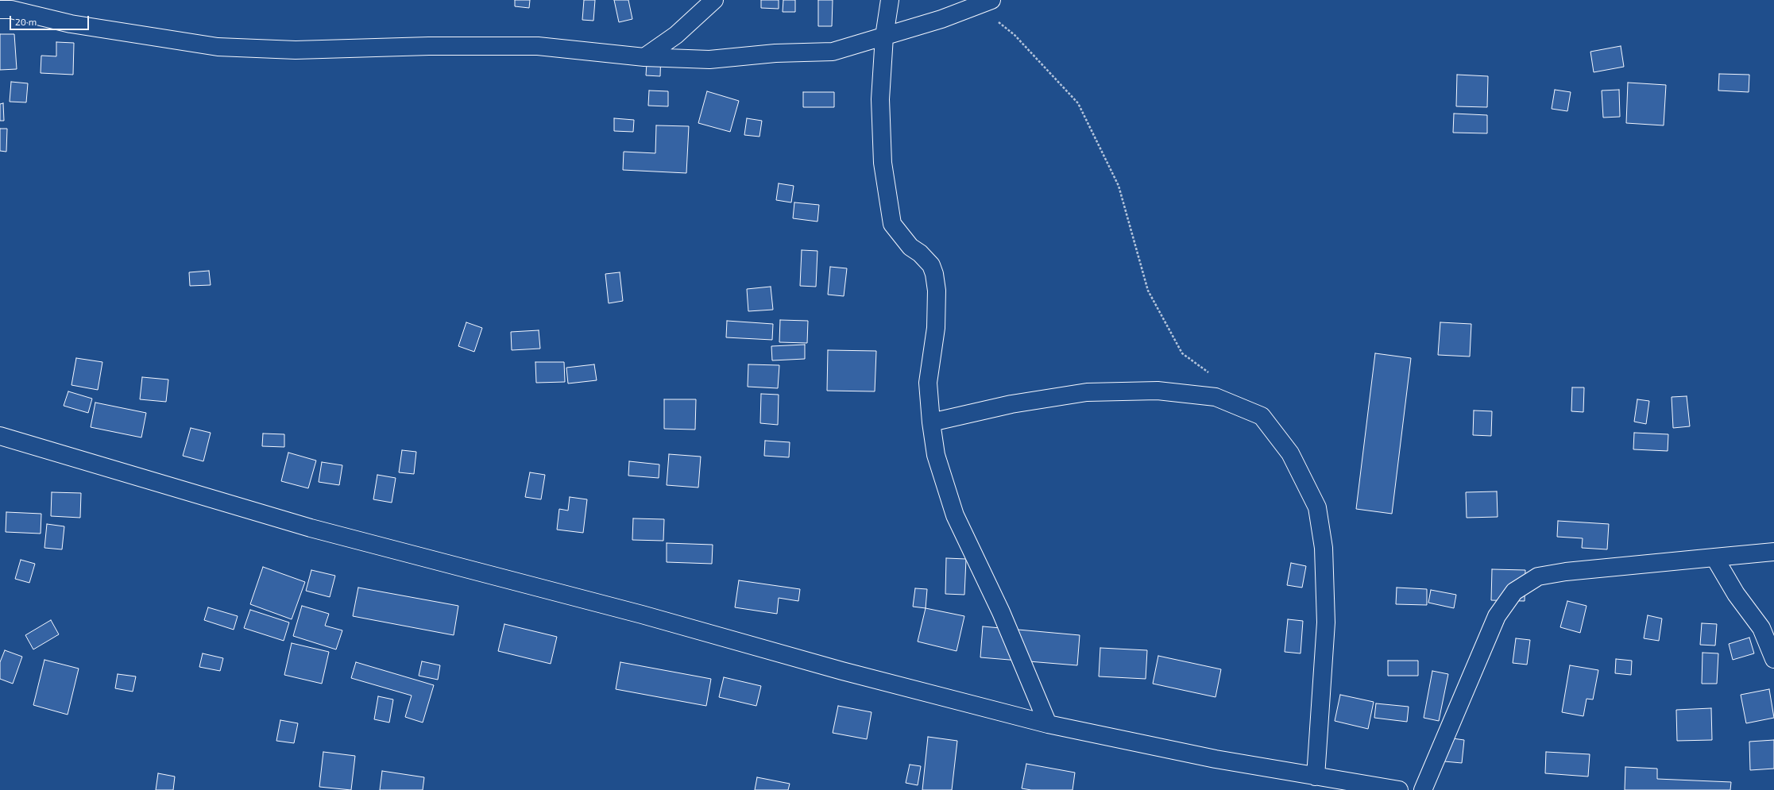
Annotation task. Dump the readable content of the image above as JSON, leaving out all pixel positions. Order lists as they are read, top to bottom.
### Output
{
  "scale_bar": "20 m"
}
